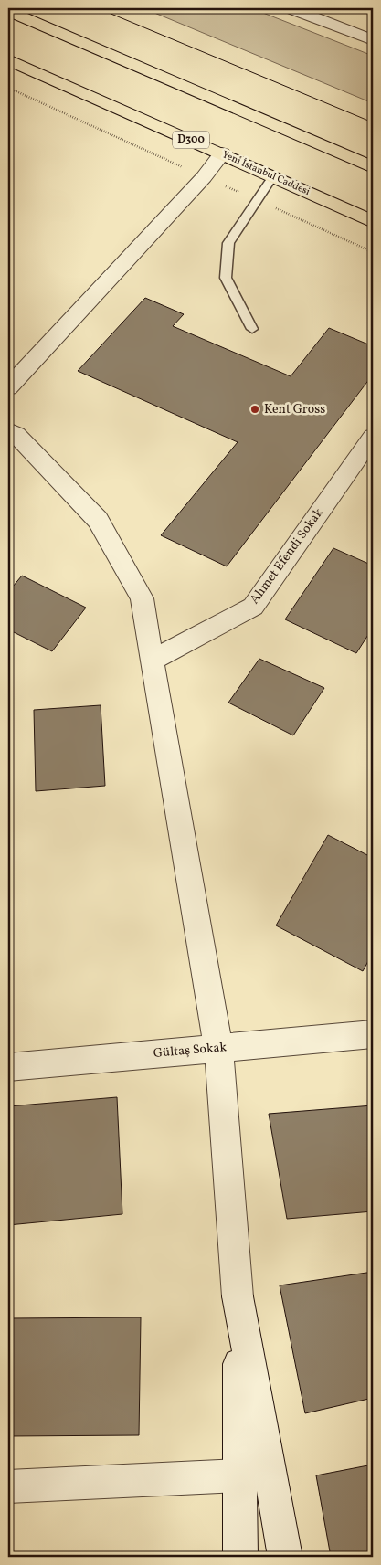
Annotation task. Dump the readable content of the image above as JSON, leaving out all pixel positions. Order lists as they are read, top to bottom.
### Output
{
  "streets": {
    "highway": ["D300", "Yeni İstanbul Caddesi"],
    "street": ["Ahmet Efendi Sokak", "Gültaş Sokak"]
  },
  "places": ["Kent Gross"]
}
